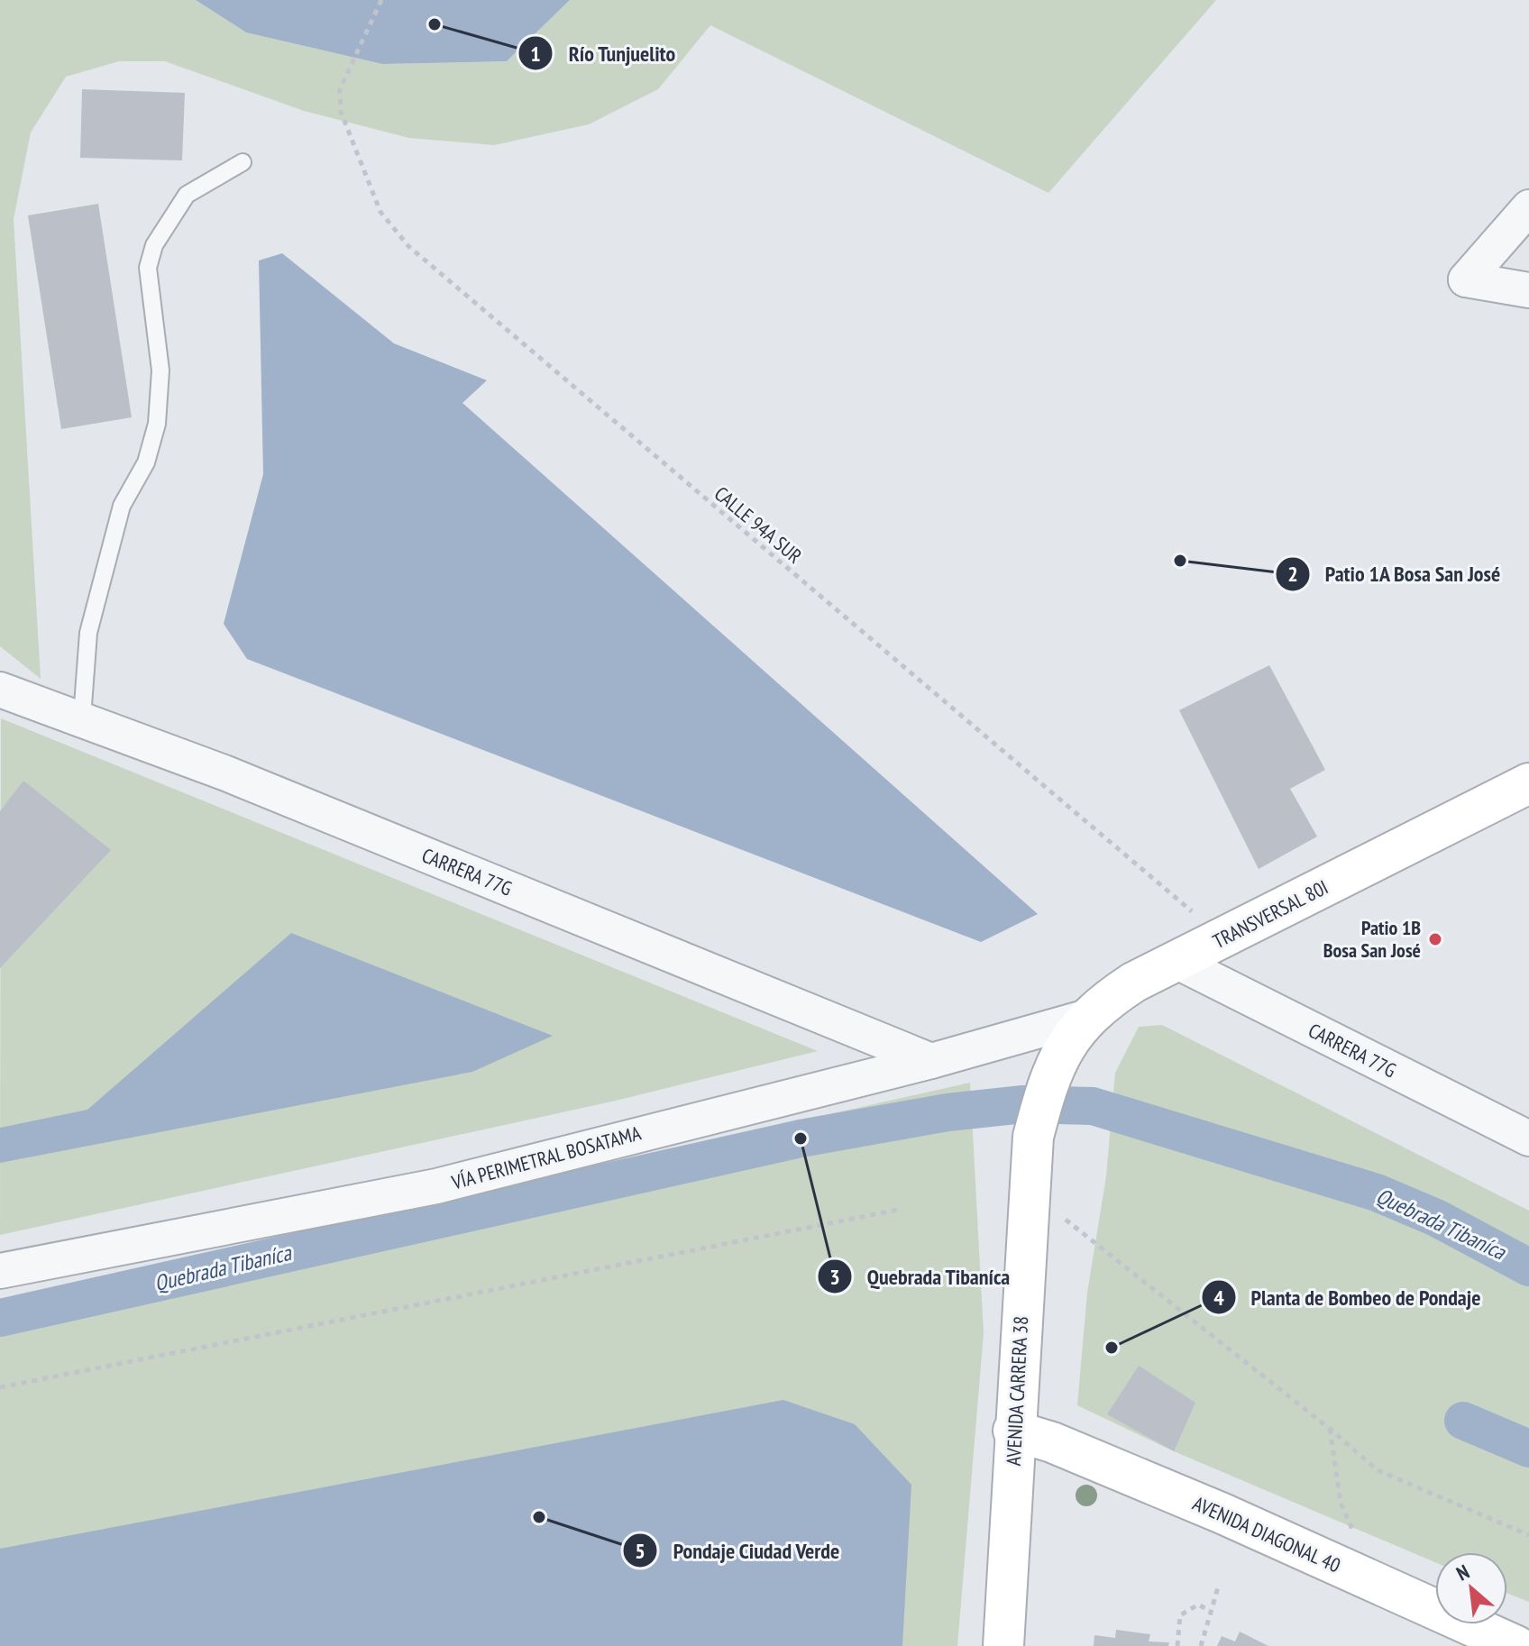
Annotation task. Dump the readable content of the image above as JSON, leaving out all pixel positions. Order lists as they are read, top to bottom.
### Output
{
  "streets": {
    "main road": ["TRANSVERSAL 80I", "AVENIDA CARRERA 38", "AVENIDA DIAGONAL 40"],
    "street": ["CARRERA 77G", "VÍA PERIMETRAL BOSATAMA"],
    "path": ["CALLE 94A SUR"]
  },
  "crossings": [
    ["CALLE 94A SUR", "TRANSVERSAL 80I"],
    ["CARRERA 77G", "TRANSVERSAL 80I"],
    ["CARRERA 77G", "VÍA PERIMETRAL BOSATAMA"],
    ["TRANSVERSAL 80I", "VÍA PERIMETRAL BOSATAMA"],
    ["TRANSVERSAL 80I", "AVENIDA CARRERA 38"],
    ["AVENIDA CARRERA 38", "AVENIDA DIAGONAL 40"]
  ],
  "water": ["Quebrada Tibaníca"],
  "places": [
    "Río Tunjuelito",
    "Patio 1A Bosa San José",
    "Patio 1B Bosa San José",
    "Quebrada Tibaníca",
    "Planta de Bombeo de Pondaje",
    "Pondaje Ciudad Verde"
  ],
  "north": "top left"
}
